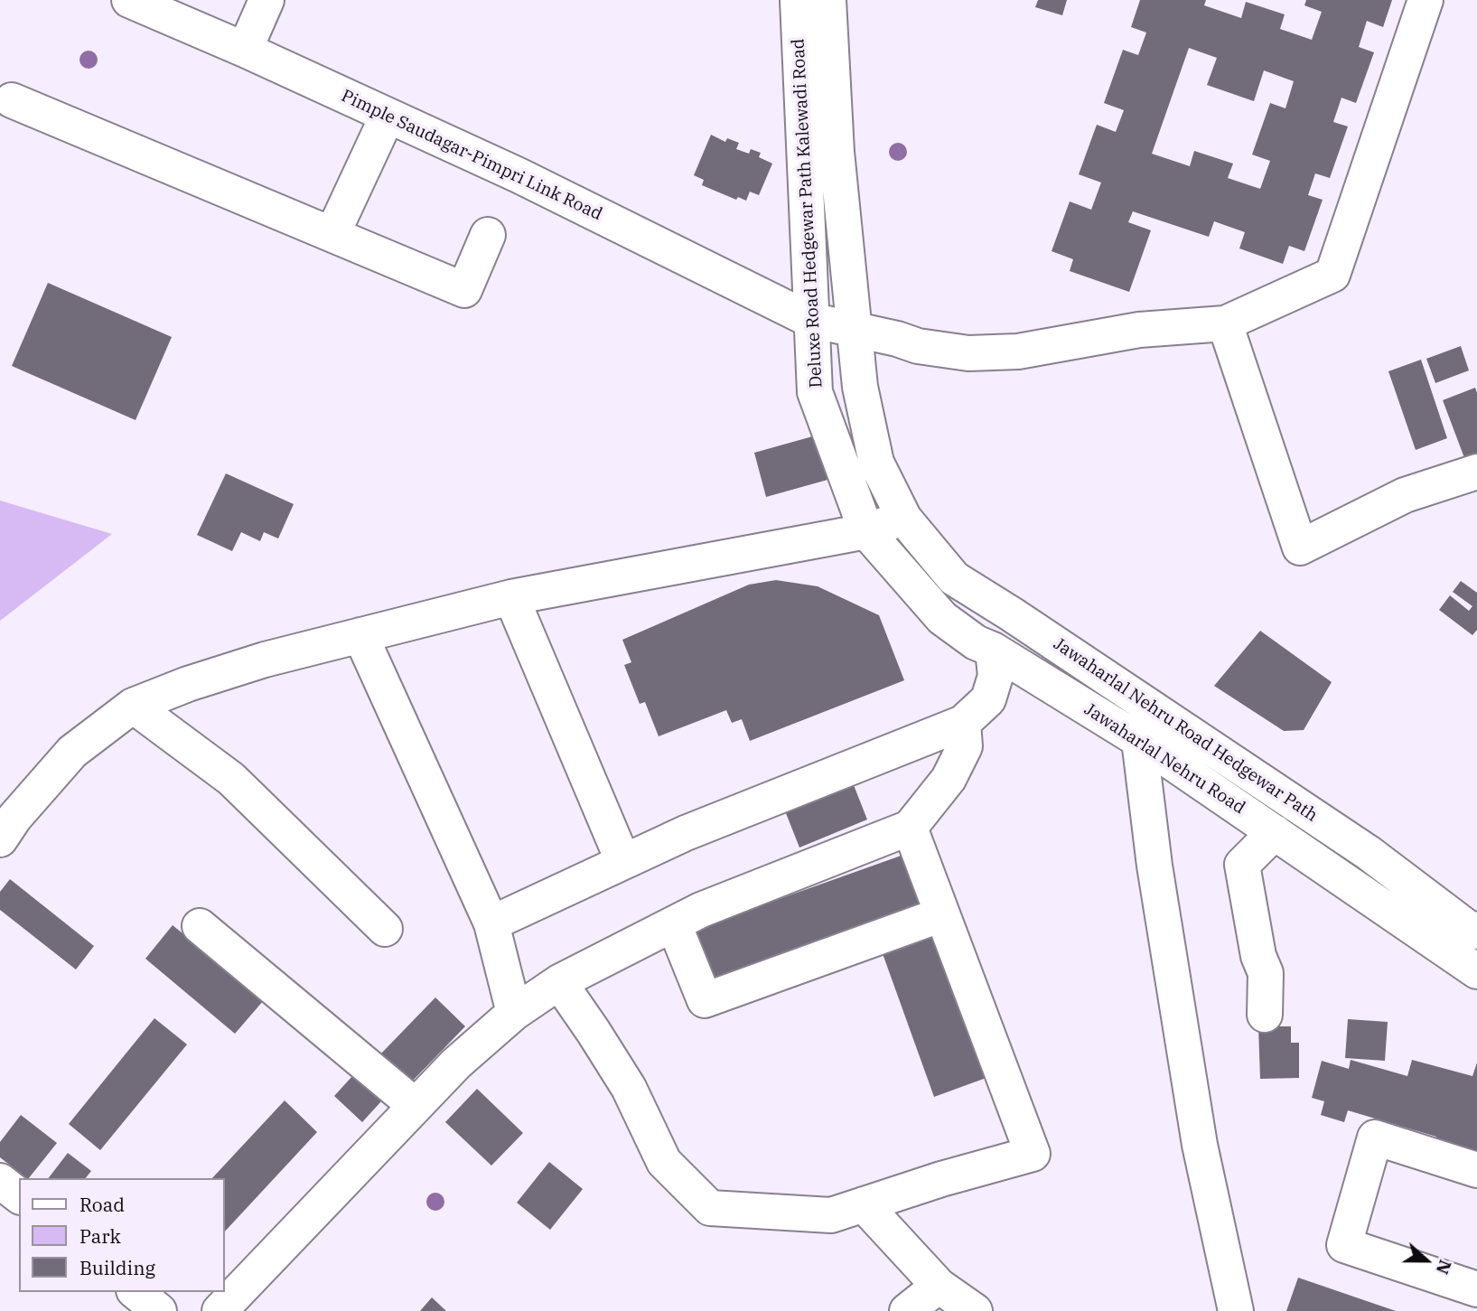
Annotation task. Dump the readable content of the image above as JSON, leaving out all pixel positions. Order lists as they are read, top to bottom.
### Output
{
  "streets": {
    "street": [
      "Pimple Saudagar-Pimpri Link Road",
      "Deluxe Road Hedgewar Path Kalewadi Road",
      "Jawaharlal Nehru Road Hedgewar Path",
      "Jawaharlal Nehru Road"
    ]
  },
  "crossings": [
    ["Pimple Saudagar-Pimpri Link Road", "Deluxe Road Hedgewar Path Kalewadi Road"],
    ["Deluxe Road Hedgewar Path Kalewadi Road", "Jawaharlal Nehru Road Hedgewar Path"],
    ["Deluxe Road Hedgewar Path Kalewadi Road", "Jawaharlal Nehru Road"]
  ],
  "legend": ["Road", "Park", "Building"],
  "north": "right"
}
